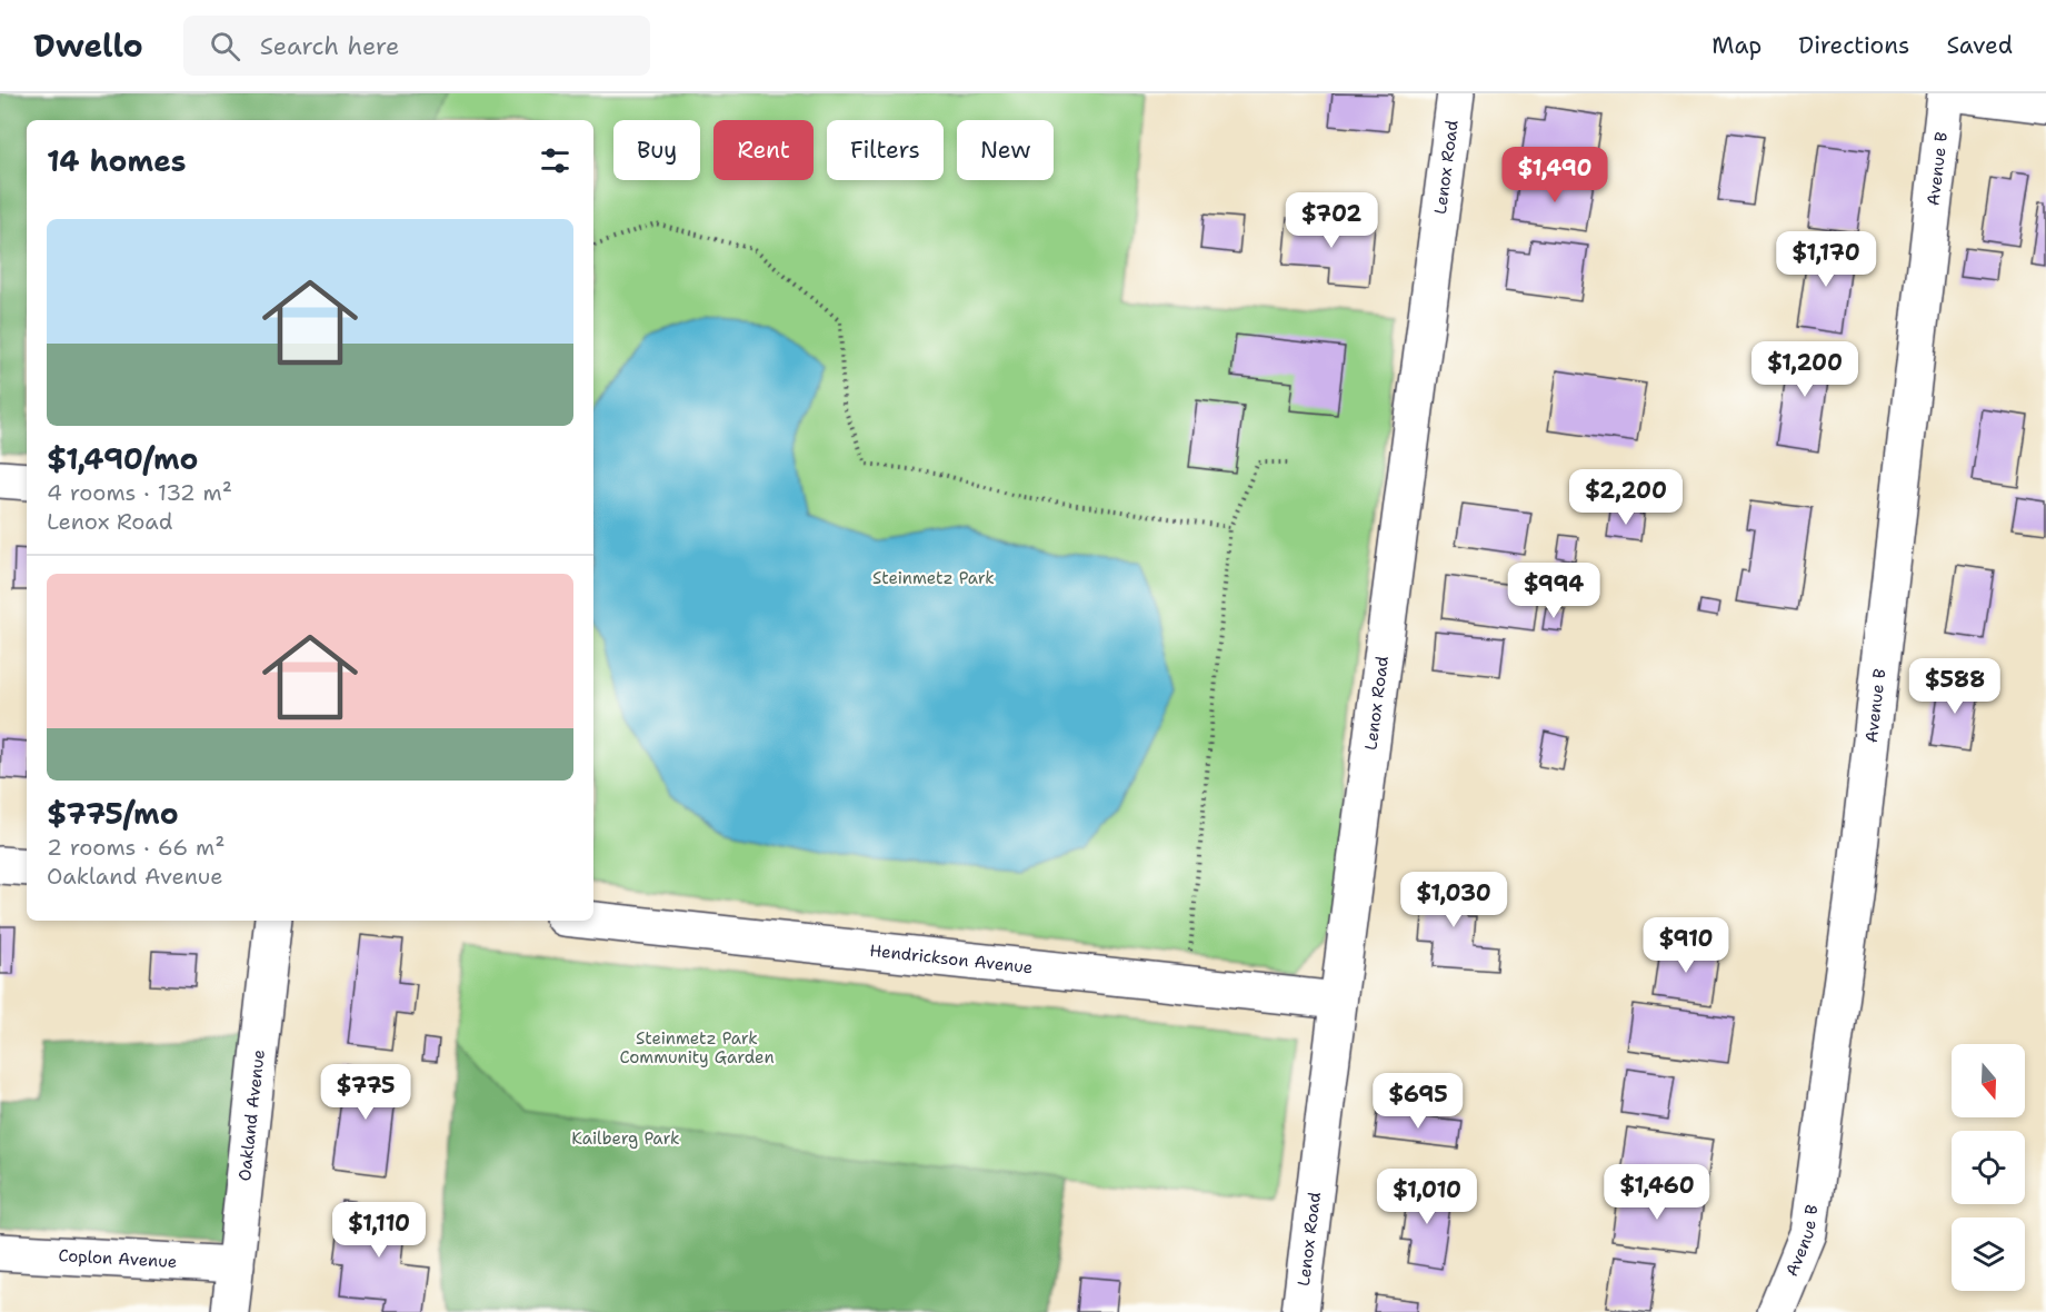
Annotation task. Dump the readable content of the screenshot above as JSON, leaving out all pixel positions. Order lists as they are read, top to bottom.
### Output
{
  "streets": {
    "street": [
      "Lenox Road",
      "Avenue B",
      "Hendrickson Avenue",
      "Oakland Avenue",
      "Coplon Avenue"
    ]
  },
  "crossings": [
    ["Lenox Road", "Hendrickson Avenue"],
    ["Oakland Avenue", "Coplon Avenue"]
  ],
  "parks": ["Steinmetz Park", "Steinmetz Park Community Garden", "Kailberg Park"],
  "north": "bottom",
  "page": {
    "header": "Dwello",
    "search": "Search here",
    "nav": ["Map", "Directions", "Saved"],
    "chip": [
      "Buy",
      "Rent",
      "Filters",
      "New"
    ],
    "heading": "14 homes",
    "price": [
      "$1,490",
      "$702",
      "$1,170",
      "$1,200",
      "$2,200",
      "$994",
      "$588",
      "$1,030",
      "$910",
      "$775",
      "$695",
      "$1,460",
      "$1,010",
      "$1,110"
    ],
    "list": [
      {
        "name": "$1,490/mo",
        "note": "4 rooms · 132 m² · Lenox Road"
      },
      {
        "name": "$775/mo",
        "note": "2 rooms · 66 m² · Oakland Avenue"
      }
    ]
  }
}
